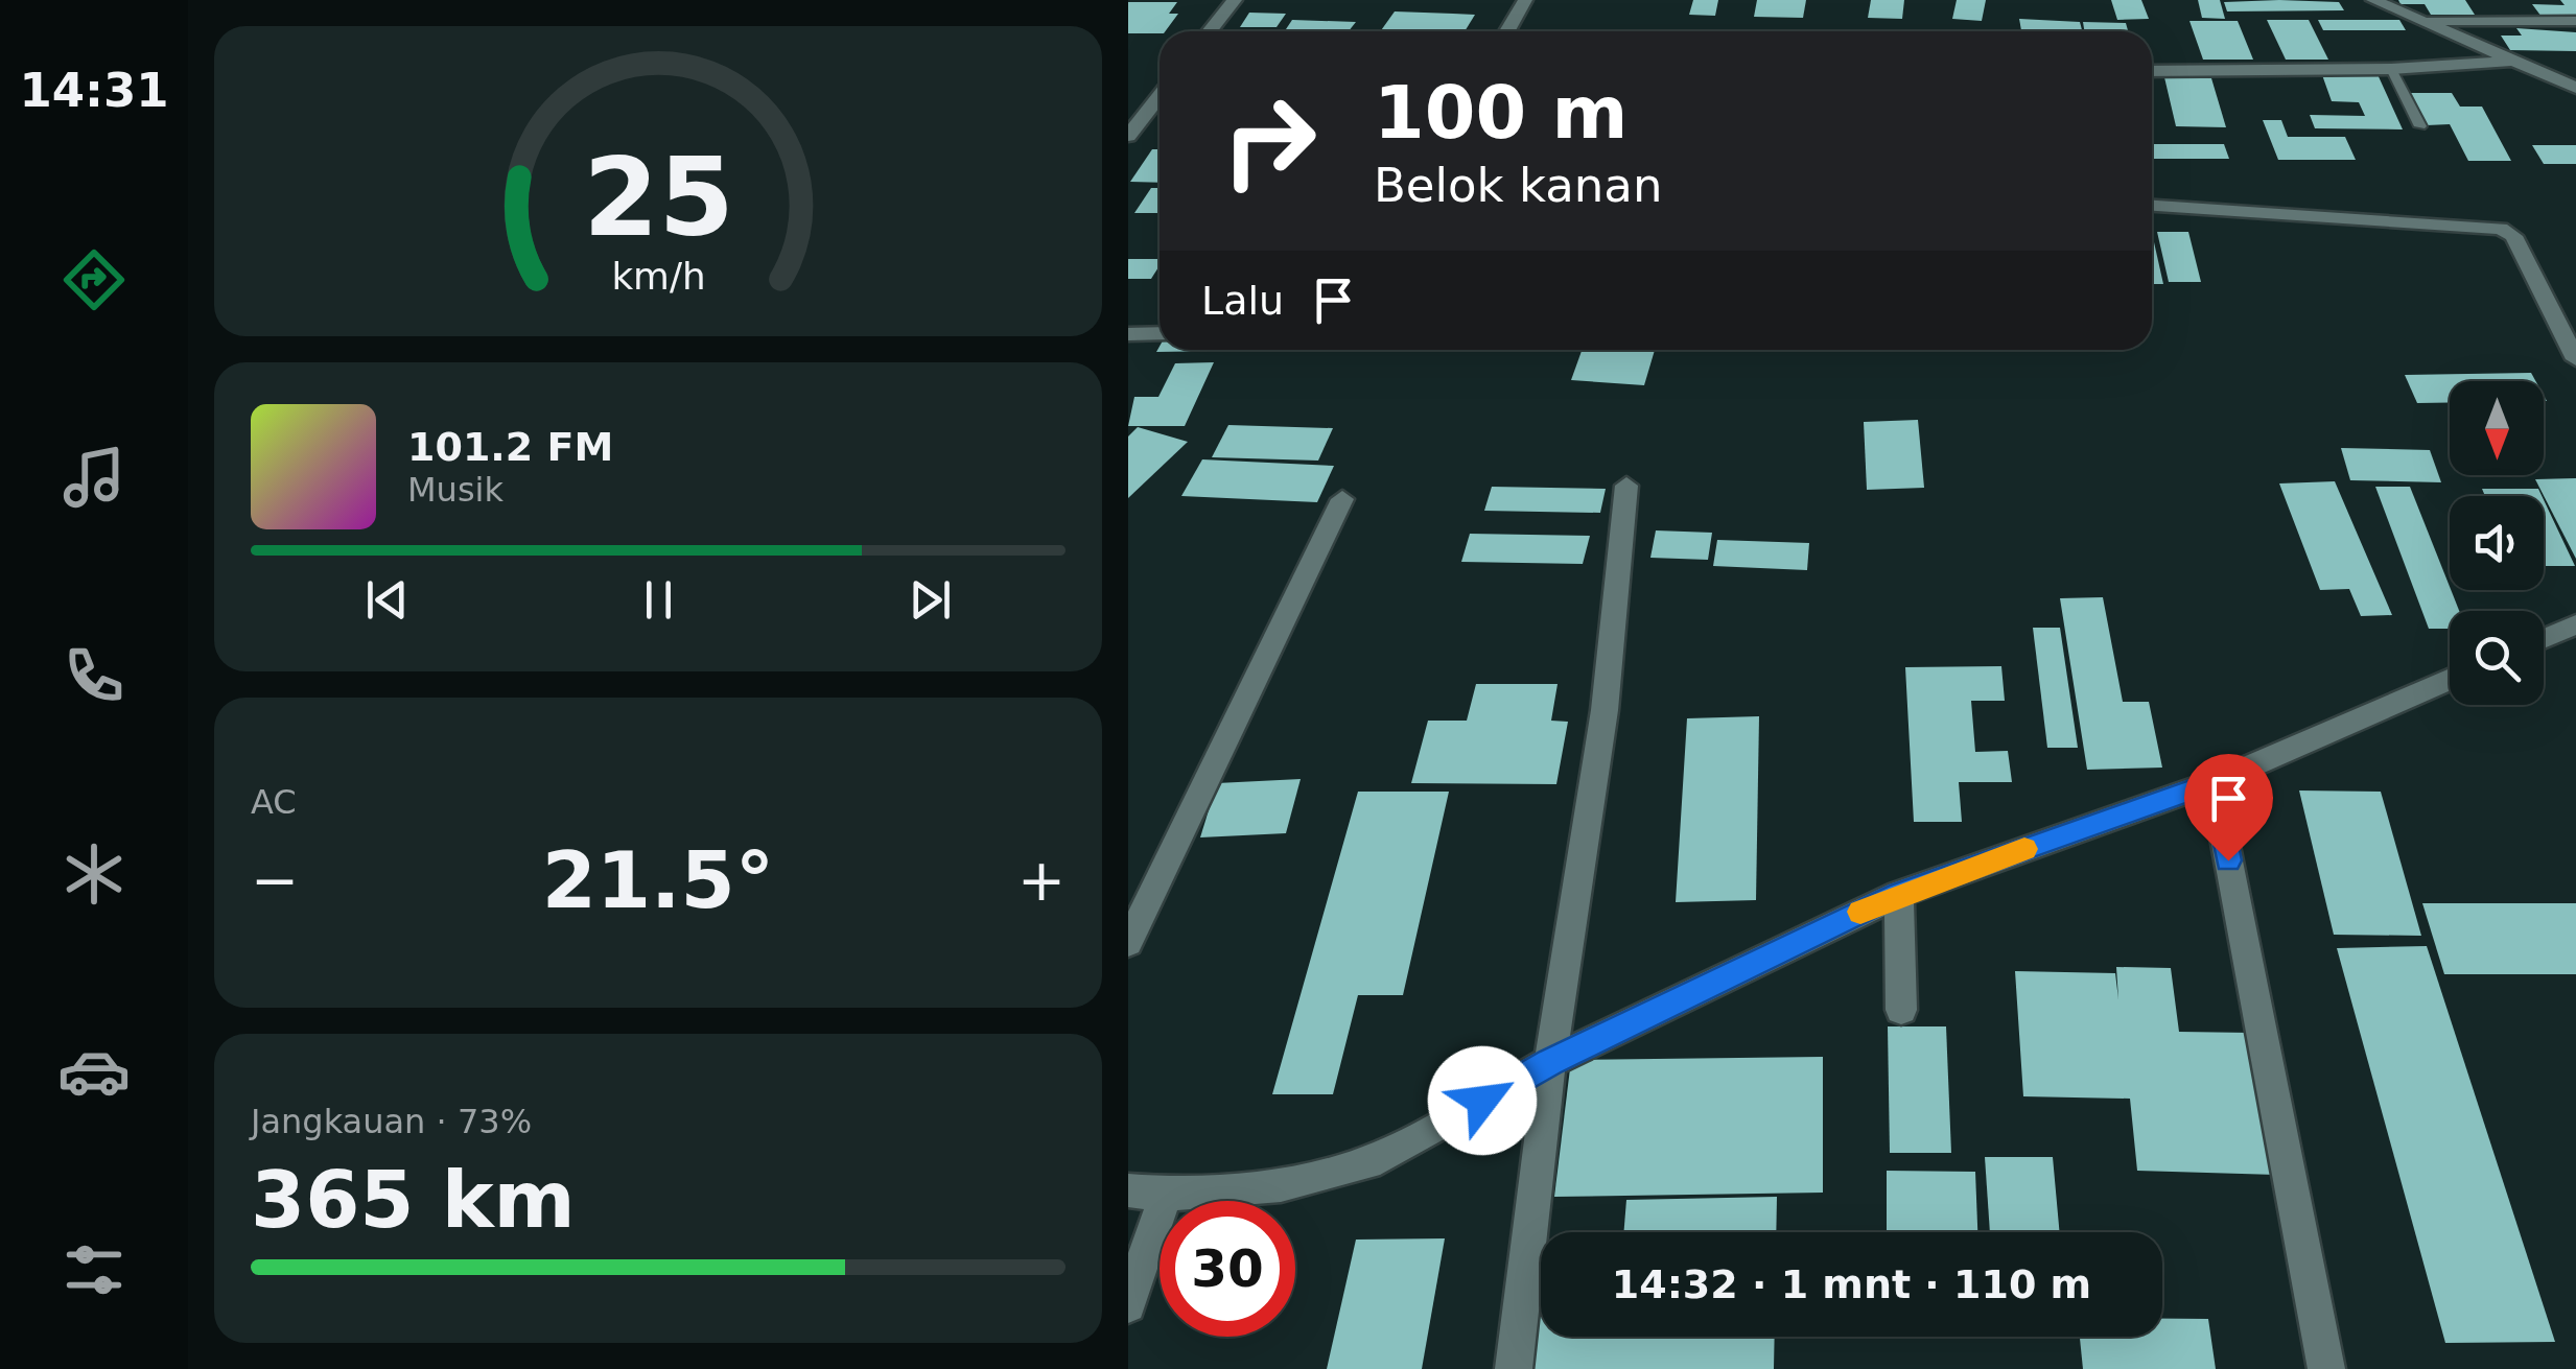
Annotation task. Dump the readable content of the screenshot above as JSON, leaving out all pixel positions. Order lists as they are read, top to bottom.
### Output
{
  "north": "bottom",
  "page": {
    "tabs": "14:31",
    "turn": ["100 m", "Belok kanan"],
    "then": "Lalu",
    "song": ["101.2 FM", "Musik"],
    "tile": [
      "AC",
      ["Jangkauan · 73%", "365 km"]
    ],
    "heat": ["−", "21.5°", "+"],
    "limit": "30",
    "trip": "14:32 · 1 mnt · 110 m",
    "gauge": ["25", "km/h"]
  }
}
